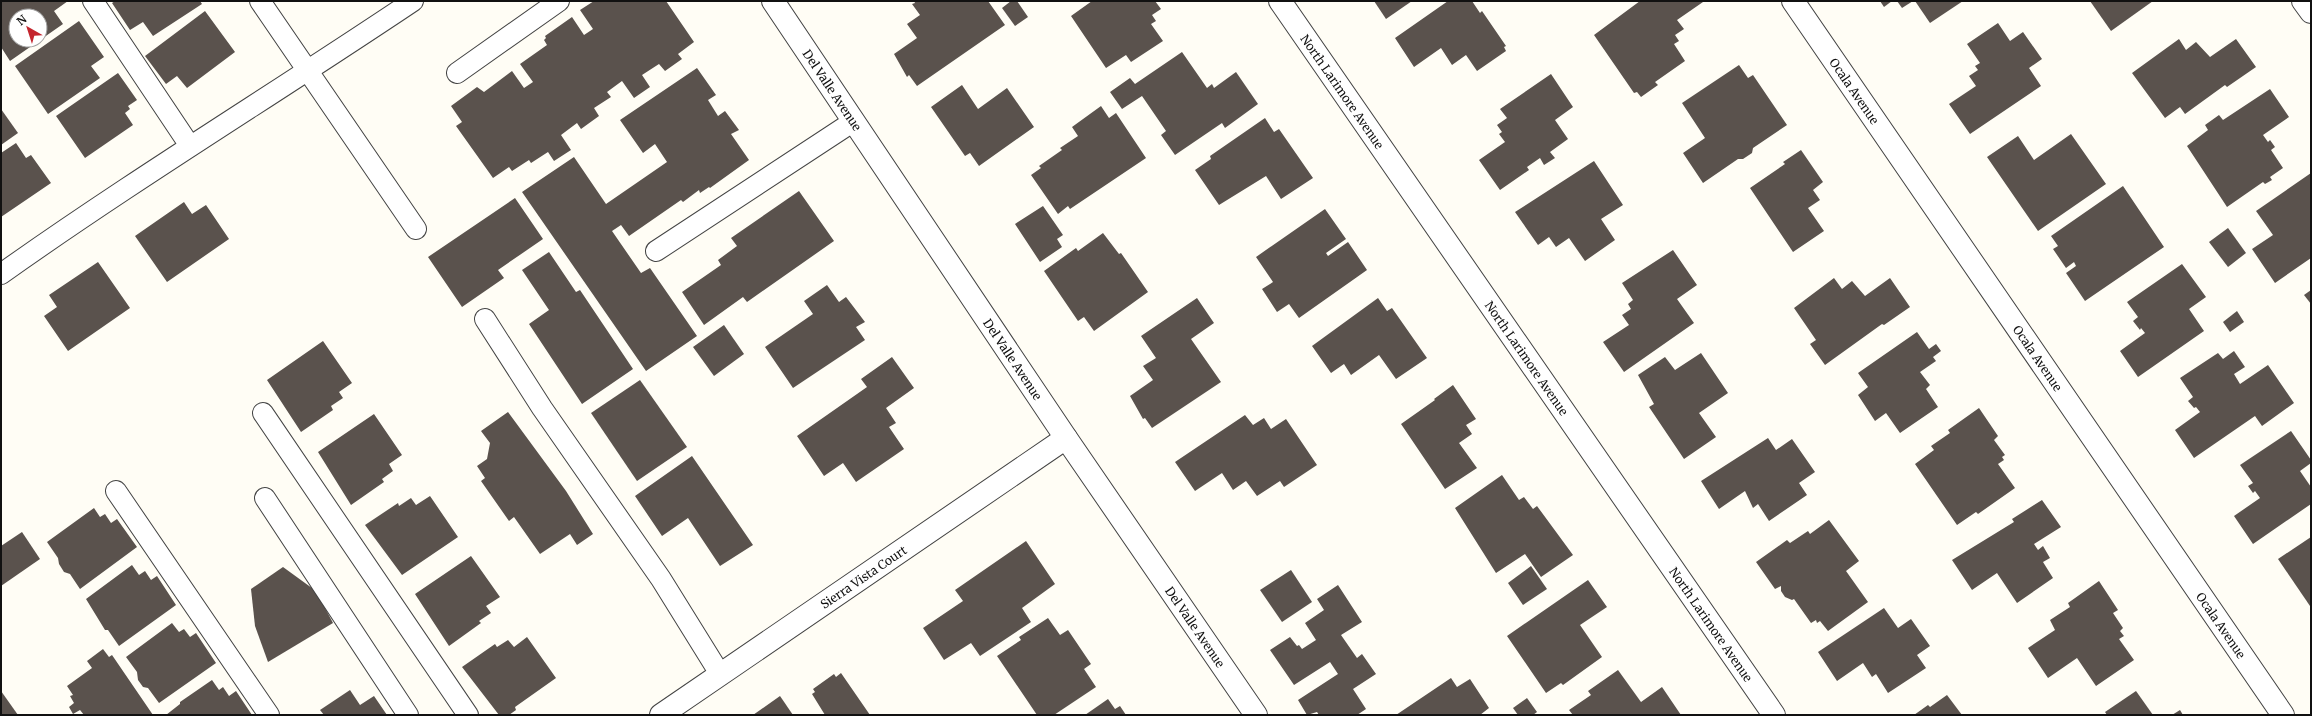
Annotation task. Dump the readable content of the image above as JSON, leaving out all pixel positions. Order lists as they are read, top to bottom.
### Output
{
  "streets": {
    "street": [
      "Del Valle Avenue",
      "North Larimore Avenue",
      "Ocala Avenue",
      "Sierra Vista Court"
    ]
  },
  "crossings": [
    ["Del Valle Avenue", "Sierra Vista Court"]
  ],
  "north": "top left"
}
